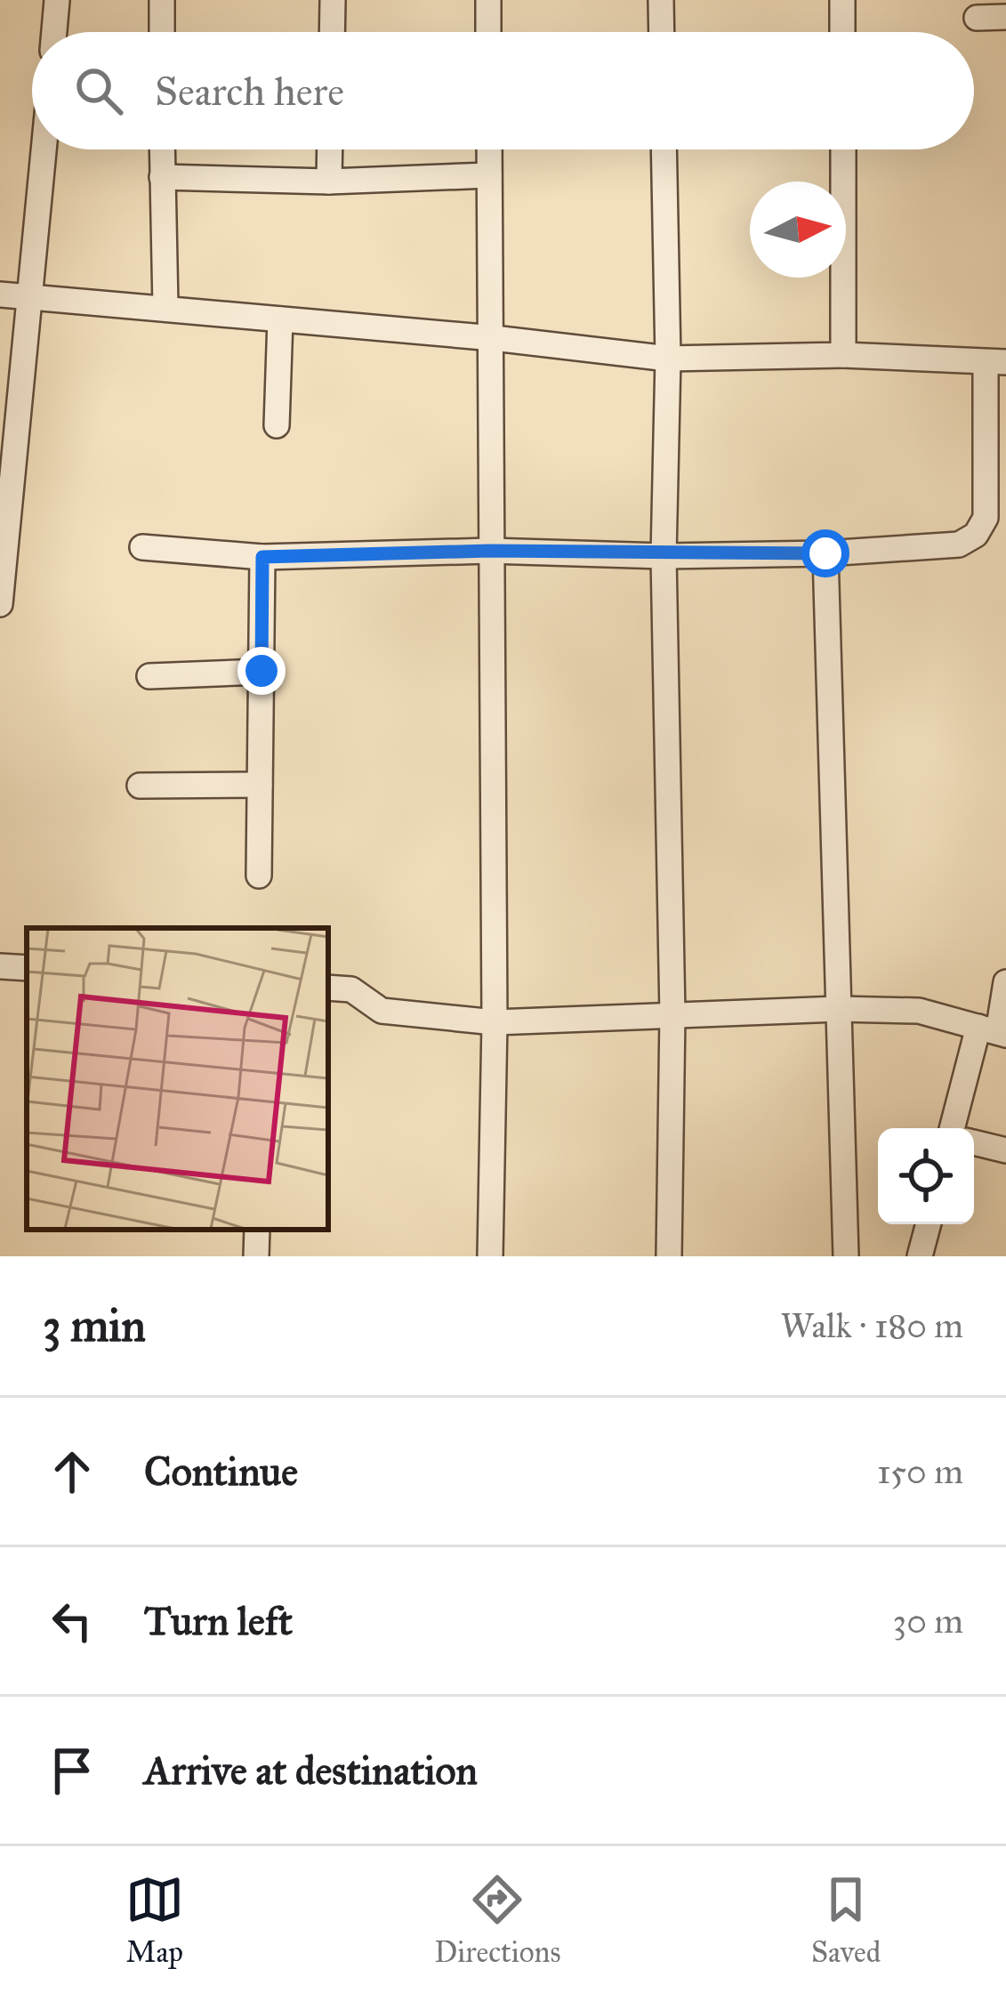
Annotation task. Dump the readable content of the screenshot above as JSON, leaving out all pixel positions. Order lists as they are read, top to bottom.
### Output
{
  "north": "right",
  "page": {
    "search": "Search here",
    "heading": ["3 min", "Walk · 180 m"],
    "list": [
      ["Continue", "150 m"],
      ["Turn left", "30 m"],
      "Arrive at destination"
    ],
    "nav": ["Map", "Directions", "Saved"]
  }
}
